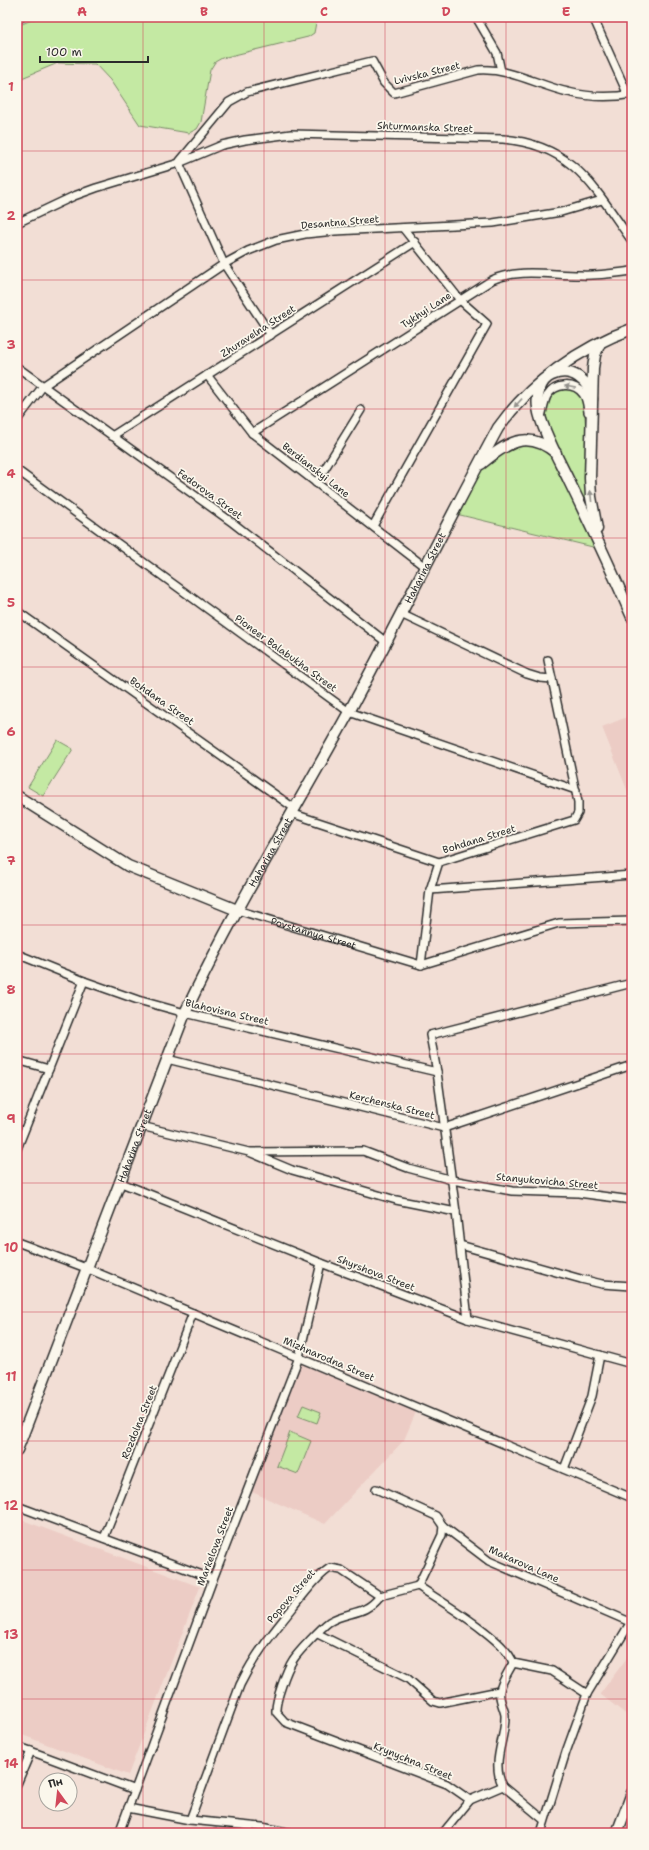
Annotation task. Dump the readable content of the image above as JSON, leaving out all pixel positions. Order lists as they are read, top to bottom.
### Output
{
  "streets": {
    "street": [
      "Lvivska Street",
      "Shturmanska Street",
      "Desantna Street",
      "Tykhyi Lane",
      "Zhuravelna Street",
      "Berdianskyi Lane",
      "Fedorova Street",
      "Haharina Street",
      "Pioneer Balabukha Street",
      "Bohdana Street",
      "Povstannya Street",
      "Blahovisna Street",
      "Kerchenska Street",
      "Stanyukovicha Street",
      "Shyrshova Street",
      "Mizhnarodna Street",
      "Rozdolna Street",
      "Markelova Street",
      "Makarova Lane",
      "Popova Street",
      "Krynychna Street"
    ]
  },
  "crossings": [
    ["Lvivska Street", "Shturmanska Street"],
    ["Shturmanska Street", "Desantna Street"],
    ["Desantna Street", "Fedorova Street"],
    ["Tykhyi Lane", "Berdianskyi Lane"],
    ["Zhuravelna Street", "Berdianskyi Lane"],
    ["Zhuravelna Street", "Fedorova Street"],
    ["Berdianskyi Lane", "Haharina Street"],
    ["Fedorova Street", "Haharina Street"],
    ["Haharina Street", "Pioneer Balabukha Street"],
    ["Haharina Street", "Bohdana Street"],
    ["Haharina Street", "Povstannya Street"],
    ["Haharina Street", "Blahovisna Street"],
    ["Haharina Street", "Kerchenska Street"],
    ["Haharina Street", "Stanyukovicha Street"],
    ["Haharina Street", "Shyrshova Street"],
    ["Haharina Street", "Mizhnarodna Street"],
    ["Pioneer Balabukha Street", "Bohdana Street"],
    ["Shyrshova Street", "Markelova Street"],
    ["Mizhnarodna Street", "Rozdolna Street"],
    ["Mizhnarodna Street", "Markelova Street"]
  ],
  "scale_bar": "100 m",
  "north": "top",
  "grid": {
    "columns": [
      "A",
      "B",
      "C",
      "D",
      "E"
    ],
    "rows": [
      "1",
      "2",
      "3",
      "4",
      "5",
      "6",
      "7",
      "8",
      "9",
      "10",
      "11",
      "12",
      "13",
      "14"
    ]
  }
}
